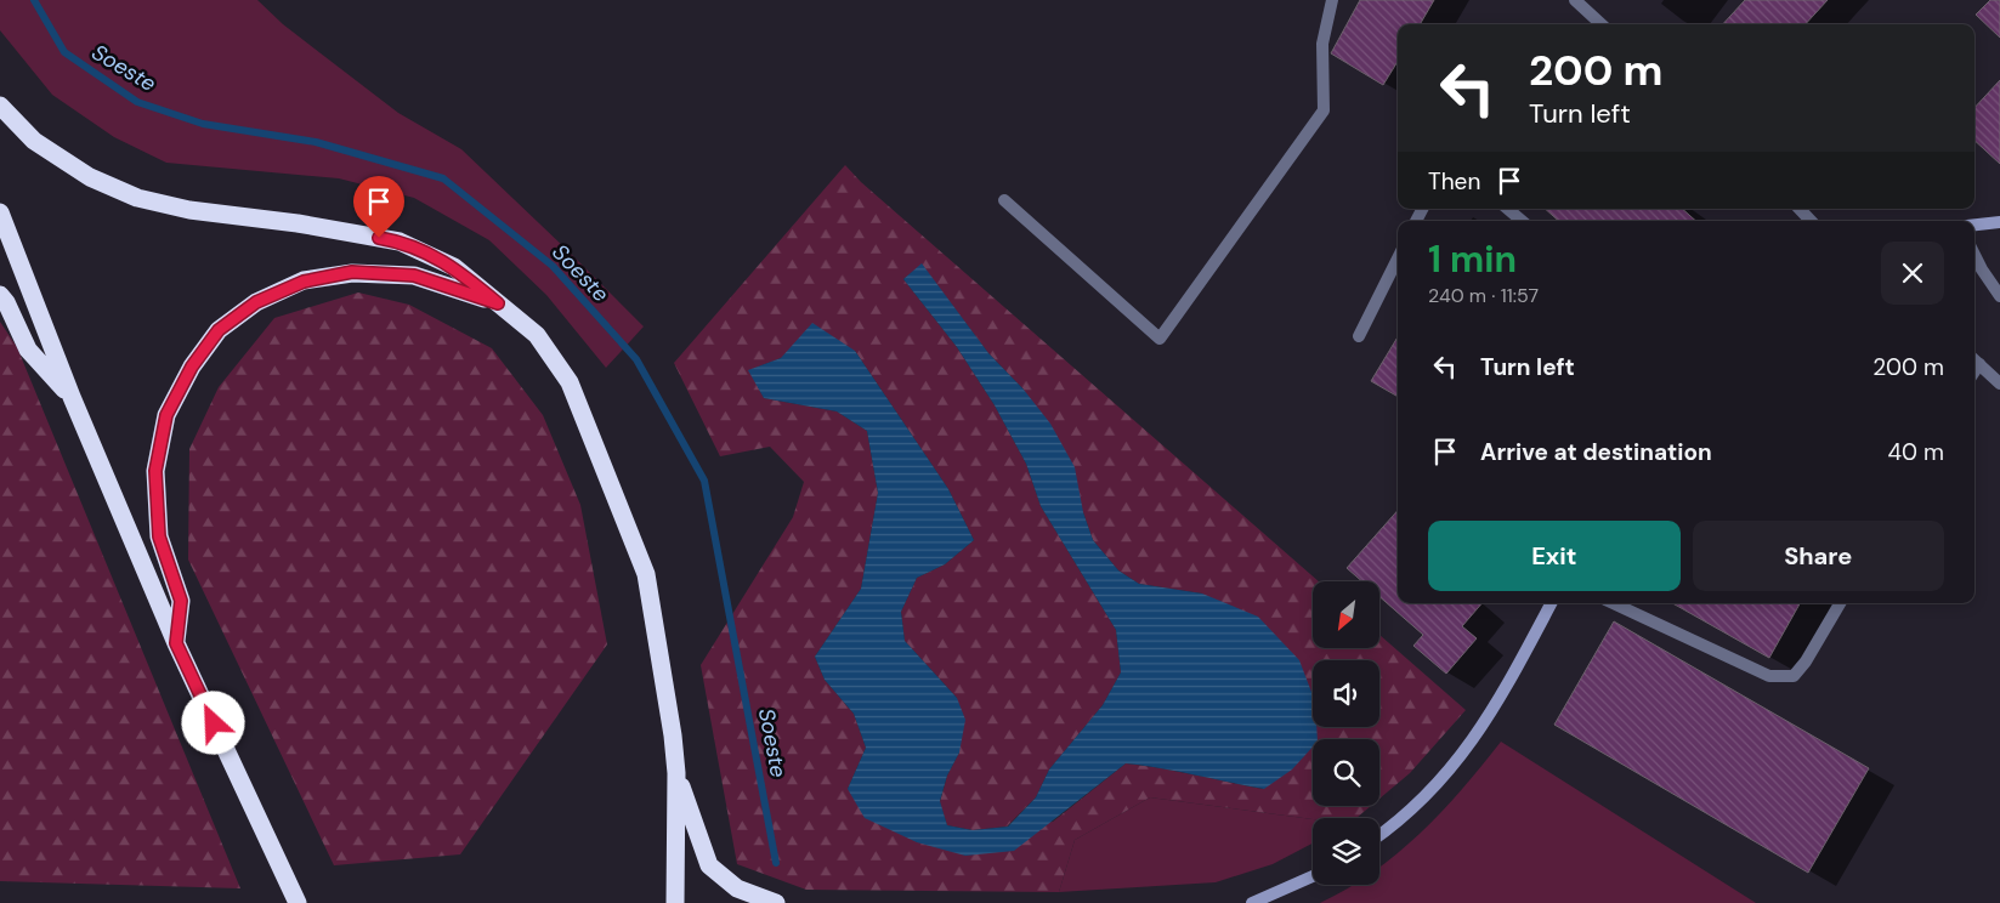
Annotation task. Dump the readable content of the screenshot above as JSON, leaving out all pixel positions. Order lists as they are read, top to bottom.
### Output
{
  "water": ["Soeste"],
  "north": "bottom left",
  "page": {
    "turn": ["200 m", "Turn left"],
    "then": "Then",
    "heading": ["1 min", "240 m · 11:57"],
    "list": [
      {
        "name": "Turn left",
        "value": "200 m"
      },
      {
        "name": "Arrive at destination",
        "value": "40 m"
      }
    ],
    "buttons": ["Exit", "Share"]
  }
}
